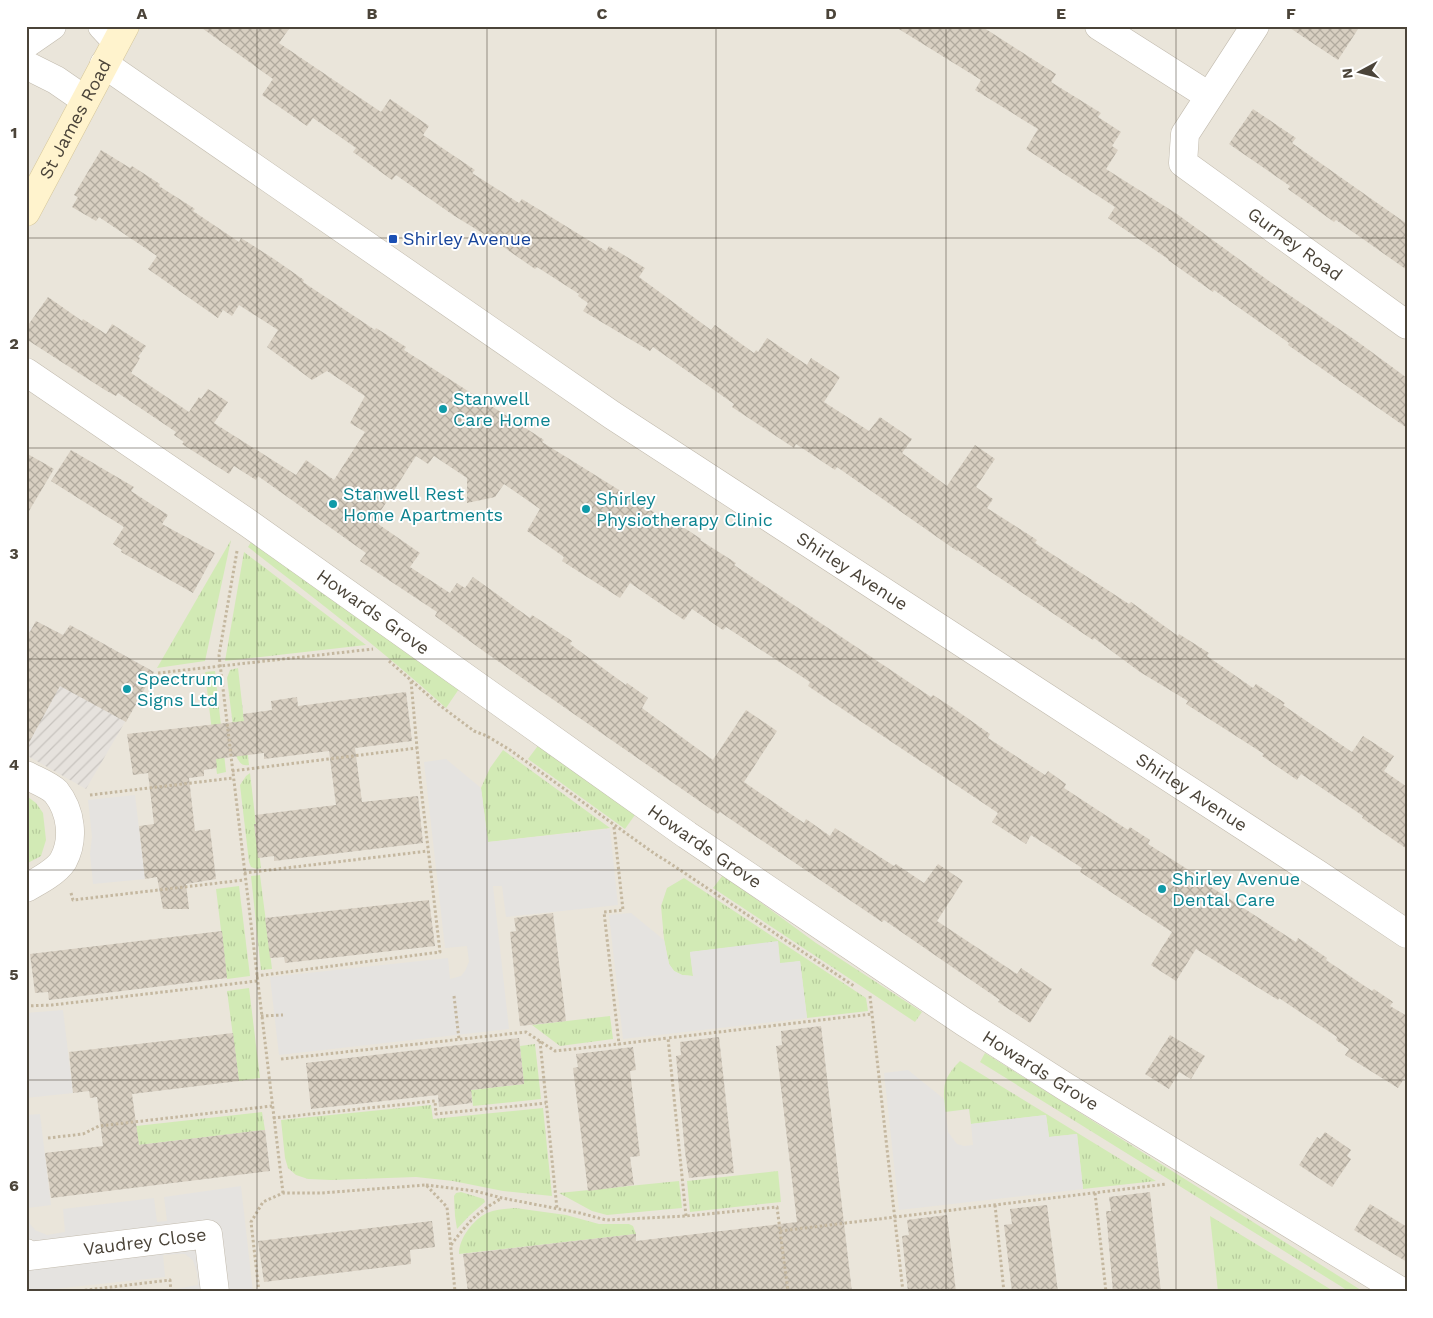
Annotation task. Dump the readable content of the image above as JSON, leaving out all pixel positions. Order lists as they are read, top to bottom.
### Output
{
  "streets": {
    "street": [
      "St James Road",
      "Gurney Road",
      "Shirley Avenue",
      "Howards Grove",
      "Vaudrey Close"
    ]
  },
  "crossings": [
    ["St James Road", "Shirley Avenue"]
  ],
  "places": {
    "transit": ["Shirley Avenue"],
    "other": [
      "Stanwell Care Home",
      "Stanwell Rest Home Apartments",
      "Shirley Physiotherapy Clinic",
      "Spectrum Signs Ltd",
      "Shirley Avenue Dental Care"
    ]
  },
  "north": "left",
  "grid": {
    "columns": [
      "A",
      "B",
      "C",
      "D",
      "E",
      "F"
    ],
    "rows": [
      "1",
      "2",
      "3",
      "4",
      "5",
      "6"
    ]
  }
}
